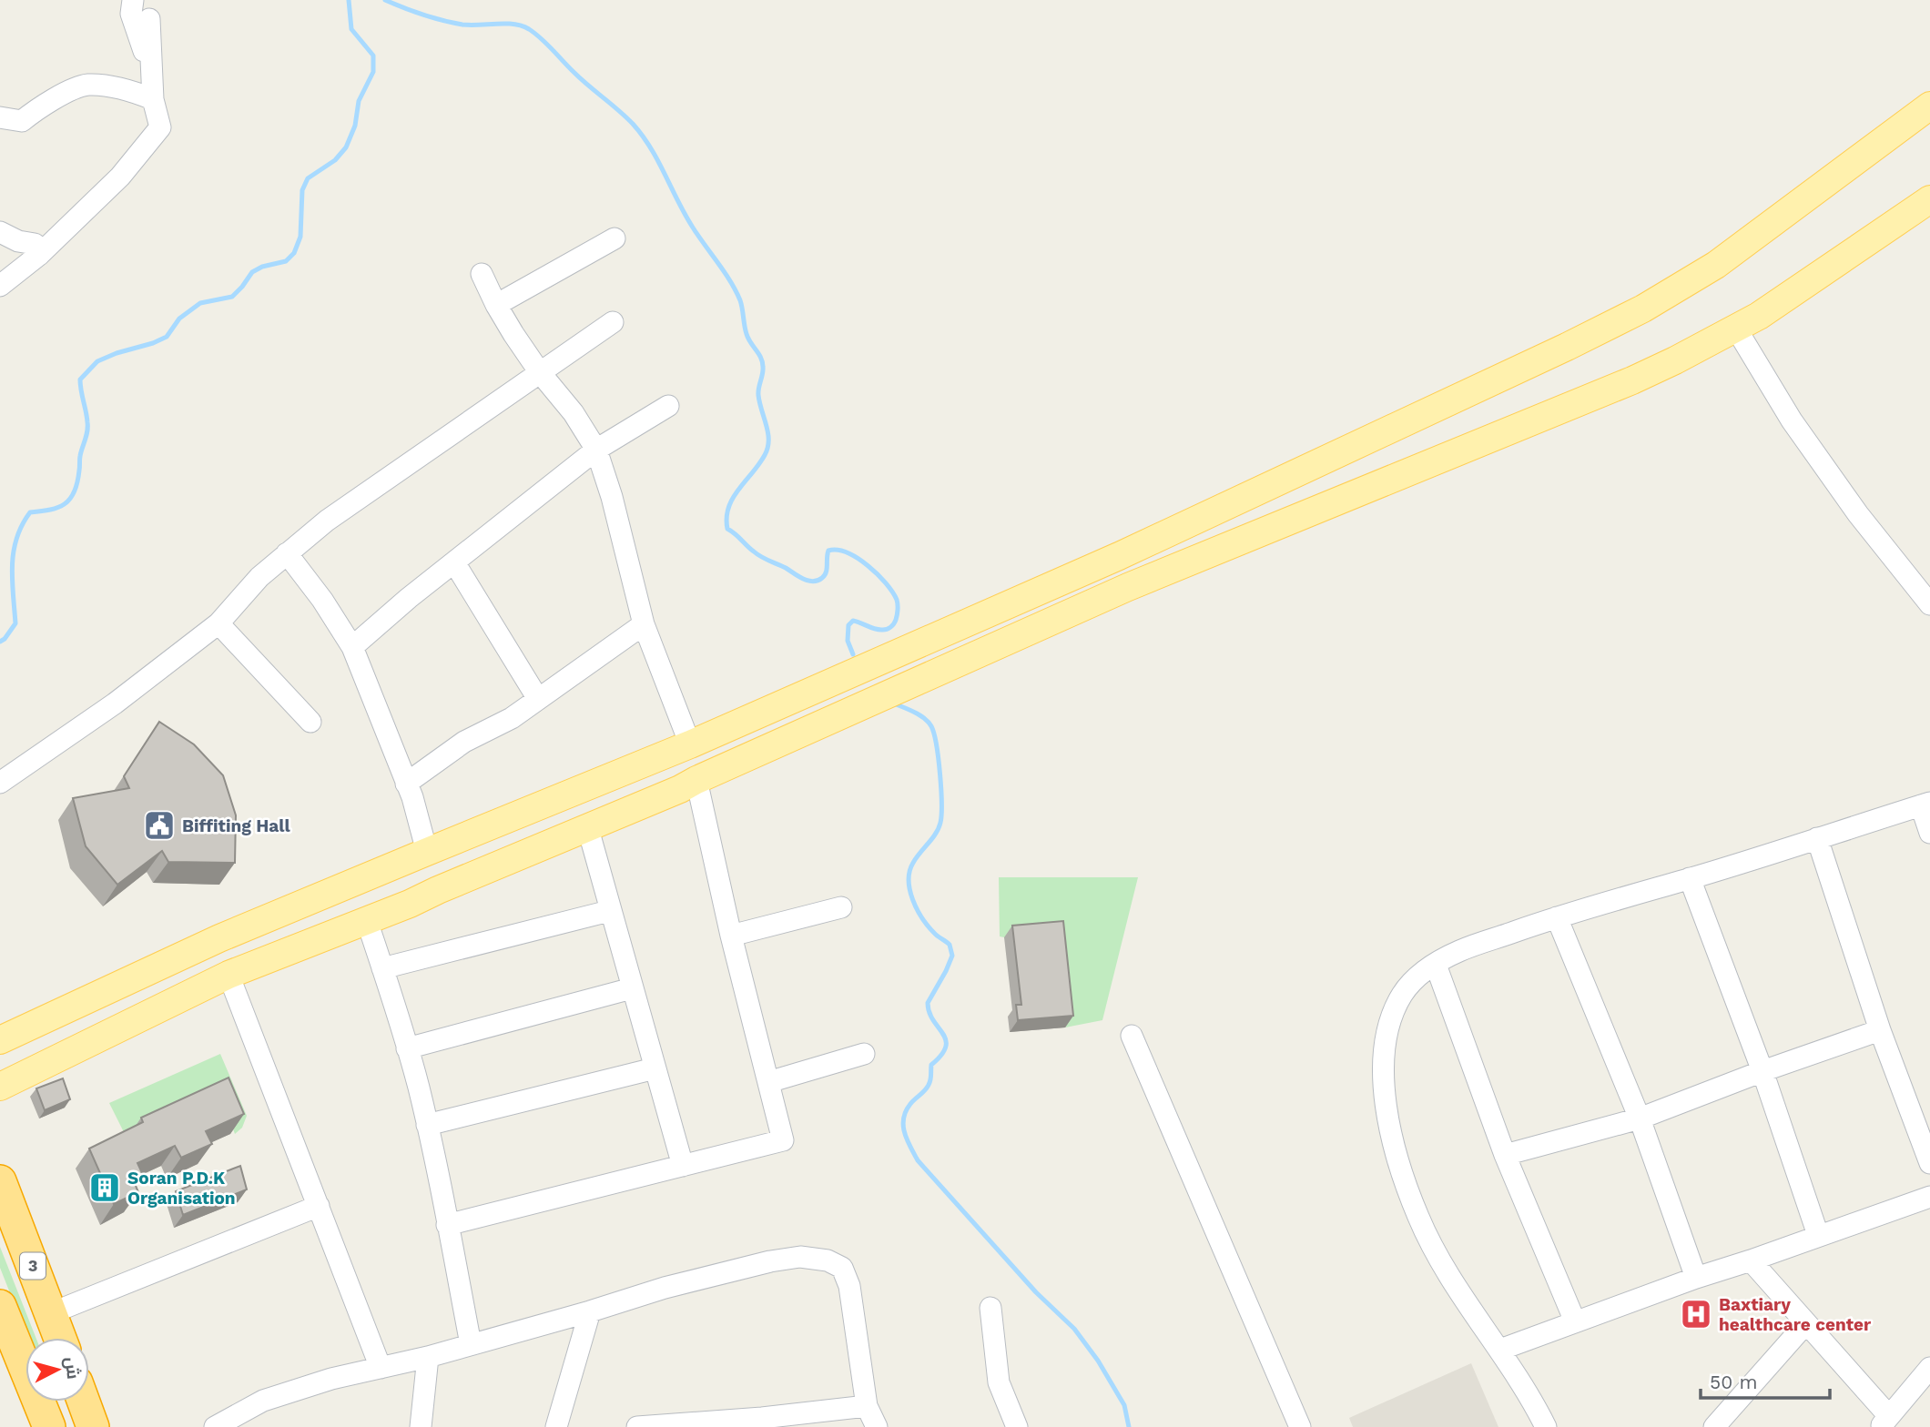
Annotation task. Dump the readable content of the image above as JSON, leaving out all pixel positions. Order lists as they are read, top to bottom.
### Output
{
  "streets": {
    "highway": ["3"]
  },
  "places": {
    "public building": ["Biffiting Hall"],
    "building": ["Soran P.D.K Organisation"],
    "hospital": ["Baxtiary healthcare center"]
  },
  "scale_bar": "50 m",
  "north": "right"
}
